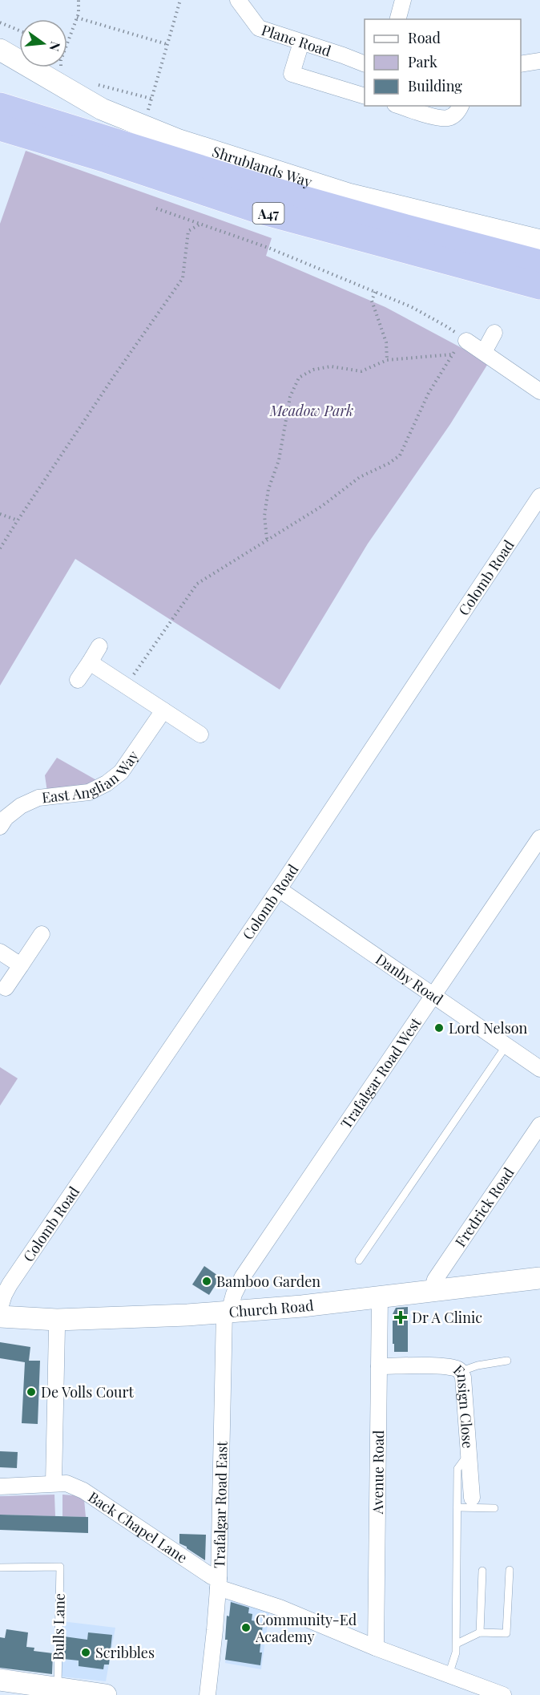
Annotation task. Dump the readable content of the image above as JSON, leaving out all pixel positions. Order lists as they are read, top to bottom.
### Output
{
  "streets": {
    "highway": ["A47"],
    "street": [
      "Plane Road",
      "Shrublands Way",
      "Colomb Road",
      "East Anglian Way",
      "Danby Road",
      "Trafalgar Road West",
      "Fredrick Road",
      "Church Road",
      "Ensign Close",
      "Avenue Road",
      "Trafalgar Road East",
      "Back Chapel Lane"
    ],
    "lane": ["Bulls Lane"]
  },
  "crossings": [
    ["Colomb Road", "Danby Road"],
    ["Danby Road", "Trafalgar Road West"],
    ["Trafalgar Road West", "Church Road"],
    ["Trafalgar Road West", "Trafalgar Road East"],
    ["Fredrick Road", "Church Road"],
    ["Church Road", "Avenue Road"],
    ["Church Road", "Trafalgar Road East"],
    ["Ensign Close", "Avenue Road"],
    ["Avenue Road", "Back Chapel Lane"],
    ["Trafalgar Road East", "Back Chapel Lane"]
  ],
  "parks": ["Meadow Park"],
  "places": {
    "other": [
      "Lord Nelson",
      "Bamboo Garden",
      "De Volls Court",
      "Community-Ed Academy",
      "Scribbles"
    ],
    "health": ["Dr A Clinic"]
  },
  "legend": ["Road", "Park", "Building"],
  "north": "right"
}
